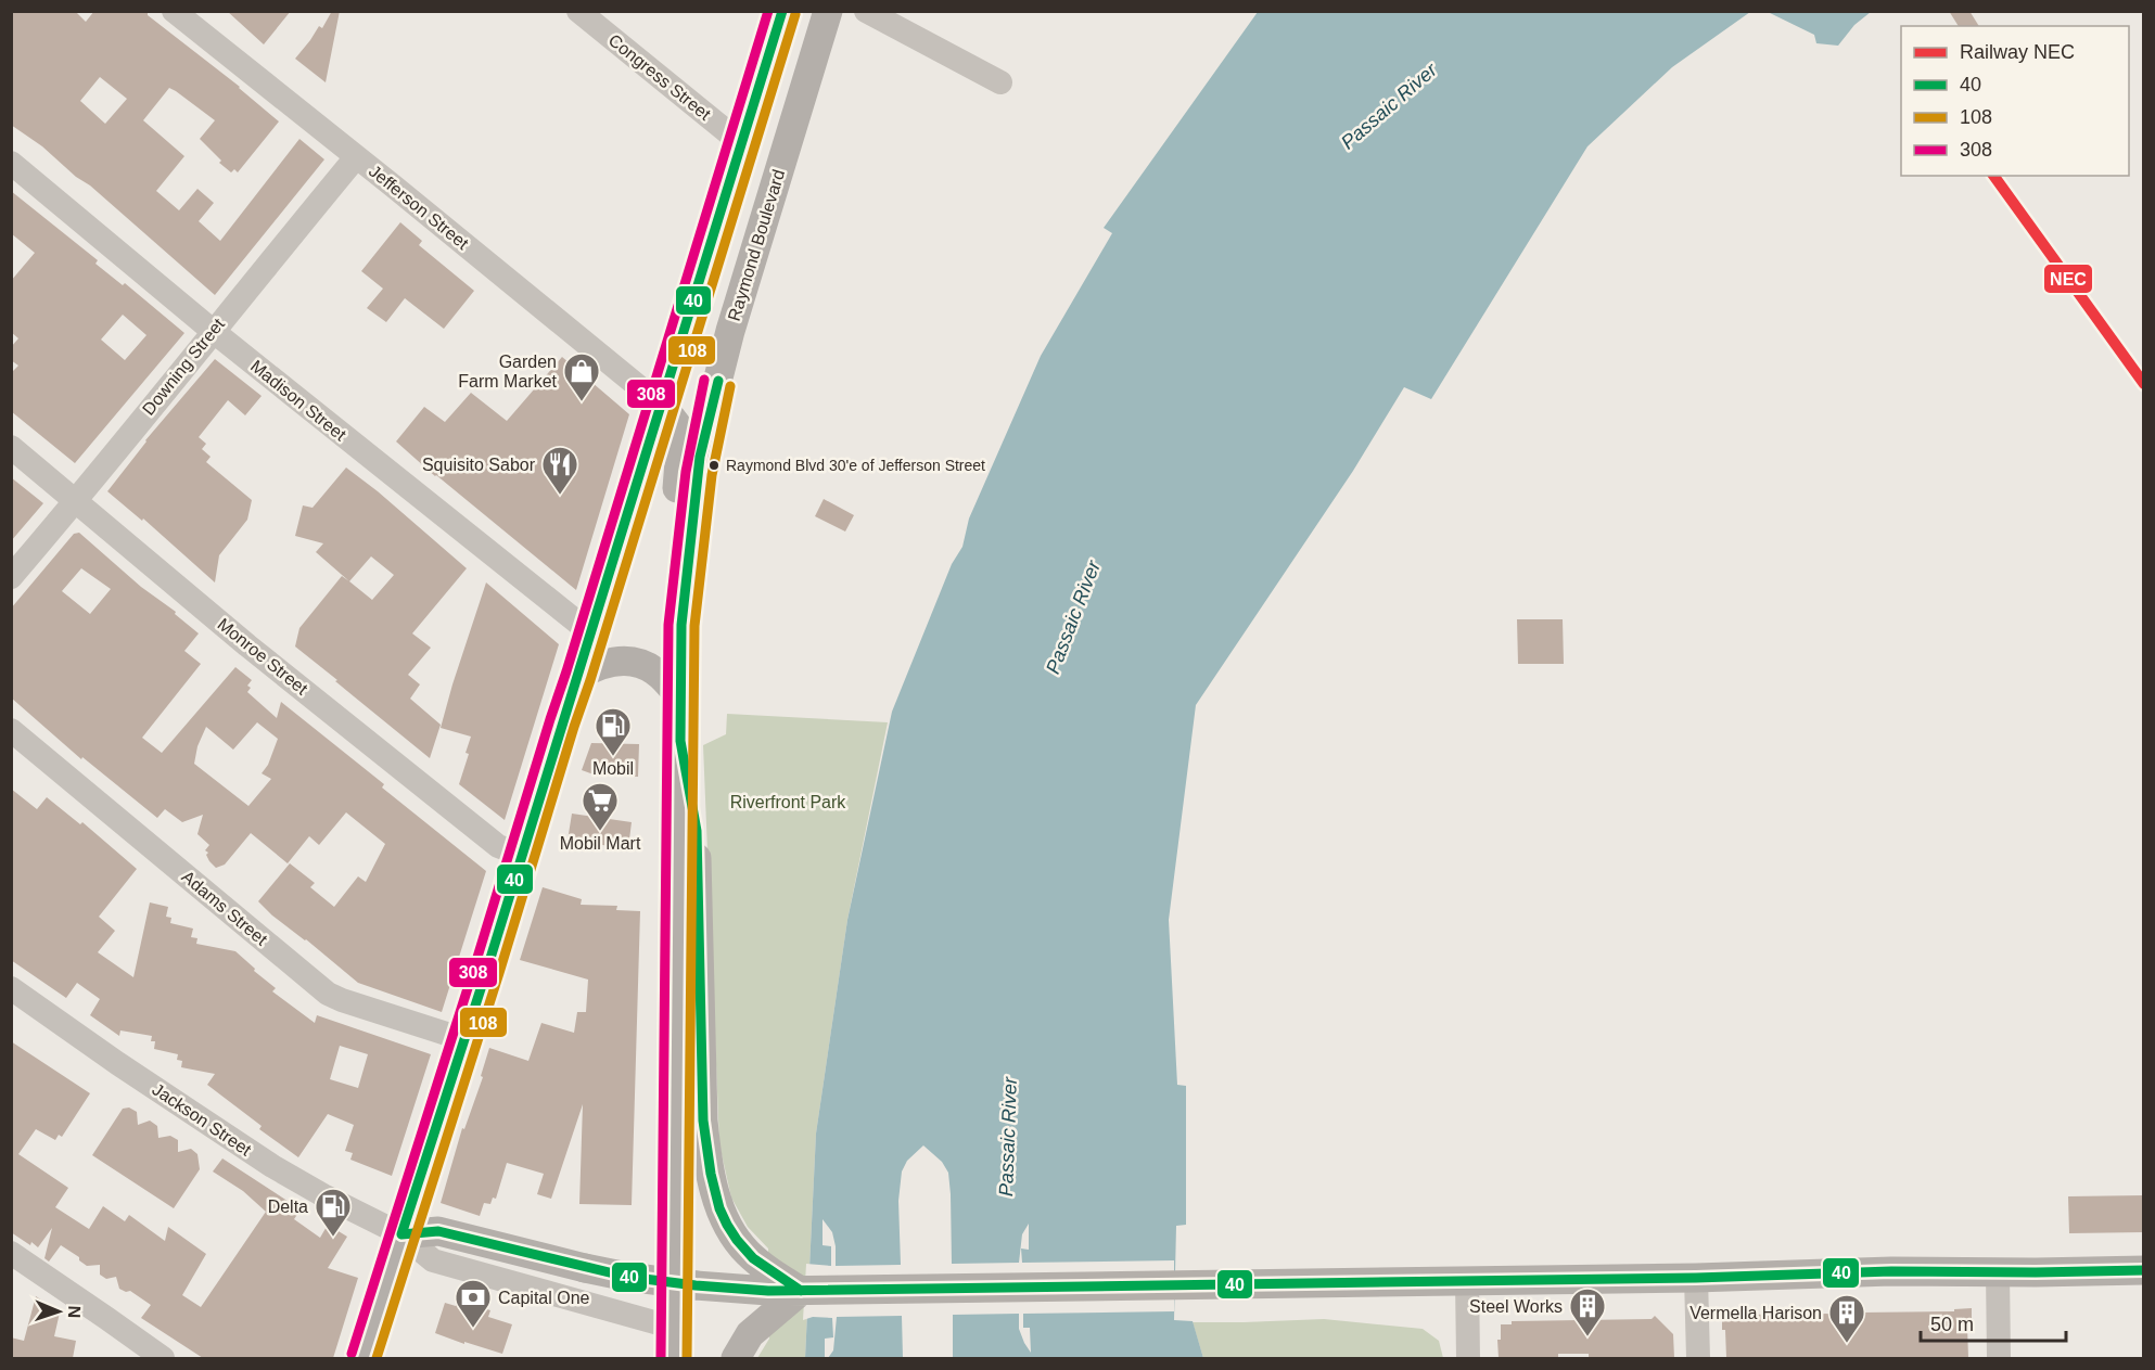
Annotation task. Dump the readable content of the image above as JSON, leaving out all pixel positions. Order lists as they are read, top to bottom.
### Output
{
  "streets": {
    "main road": ["Raymond Boulevard"],
    "street": [
      "Congress Street",
      "Jefferson Street",
      "Downing Street",
      "Madison Street",
      "Monroe Street",
      "Adams Street",
      "Jackson Street"
    ]
  },
  "crossings": [
    ["Jefferson Street", "Downing Street"],
    ["Raymond Boulevard", "Jackson Street"],
    ["Downing Street", "Madison Street"],
    ["Downing Street", "Monroe Street"]
  ],
  "water": ["Passaic River"],
  "parks": ["Riverfront Park"],
  "places": {
    "shop": ["Garden Farm Market"],
    "other": ["Raymond Blvd 30'e of Jefferson Street"],
    "restaurant": ["Squisito Sabor"],
    "fuel station": ["Mobil", "Delta"],
    "supermarket": ["Mobil Mart"],
    "bank": ["Capital One"],
    "building": ["Steel Works", "Vermella Harison"]
  },
  "lines": [
    "transit line 40",
    "transit line 308",
    "transit line 108",
    "rail line NEC"
  ],
  "legend": [
    "Railway NEC",
    "40",
    "108",
    "308"
  ],
  "scale_bar": "50 m",
  "north": "right"
}
